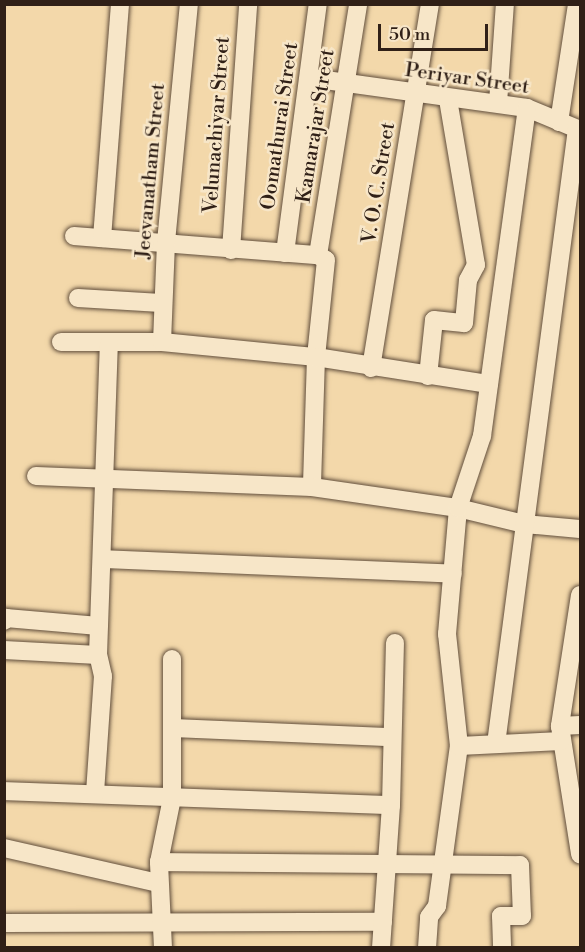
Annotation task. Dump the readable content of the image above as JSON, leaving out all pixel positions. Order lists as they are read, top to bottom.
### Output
{
  "streets": {
    "street": [
      "Periyar Street",
      "Velunachiyar Street",
      "Oomathurai Street",
      "Kamarajar Street",
      "Jeevanatham Street",
      "V. O. C. Street"
    ]
  },
  "crossings": [
    ["Periyar Street", "Oomathurai Street"],
    ["Periyar Street", "Kamarajar Street"],
    ["Periyar Street", "V. O. C. Street"]
  ],
  "scale_bar": "50 m"
}
